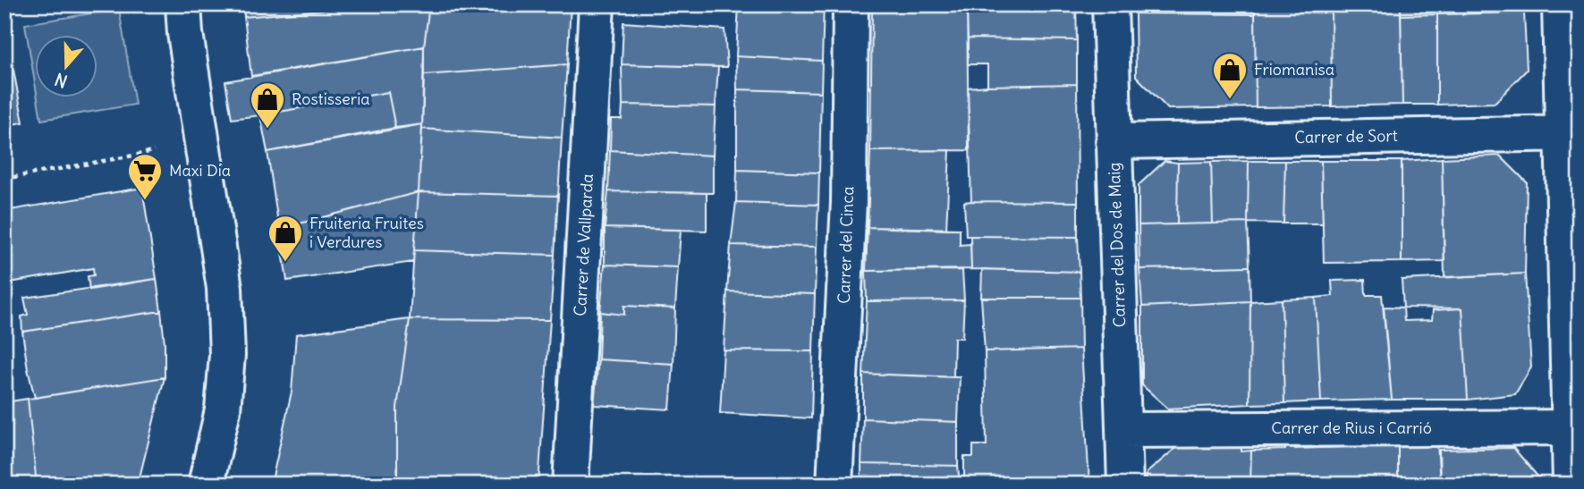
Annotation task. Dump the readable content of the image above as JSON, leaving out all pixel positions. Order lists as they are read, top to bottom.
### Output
{
  "streets": {
    "street": [
      "Carrer de Sort",
      "Carrer de Vallparda",
      "Carrer del Cinca",
      "Carrer del Dos de Maig",
      "Carrer de Rius i Carrió"
    ]
  },
  "crossings": [
    ["Carrer de Sort", "Carrer del Dos de Maig"],
    ["Carrer del Dos de Maig", "Carrer de Rius i Carrió"]
  ],
  "places": {
    "shop": ["Friomanisa", "Rostisseria", "Fruiteria Fruites i Verdures"],
    "supermarket": ["Maxi Dia"]
  },
  "north": "bottom"
}
